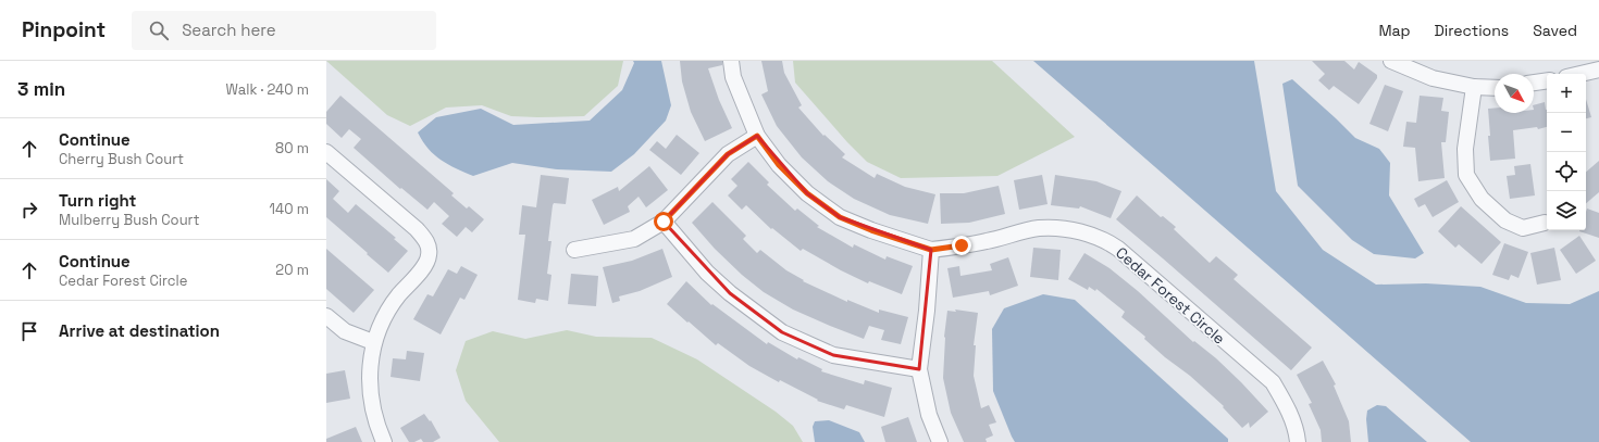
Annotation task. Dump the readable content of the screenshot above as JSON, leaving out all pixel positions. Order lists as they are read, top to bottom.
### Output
{
  "streets": {
    "street": ["Cedar Forest Circle"]
  },
  "north": "bottom right",
  "page": {
    "header": "Pinpoint",
    "search": "Search here",
    "nav": ["Map", "Directions", "Saved"],
    "heading": ["3 min", "Walk · 240 m"],
    "map_buttons": ["+", "−"],
    "list": [
      ["Continue", "Cherry Bush Court", "80 m"],
      ["Turn right", "Mulberry Bush Court", "140 m"],
      ["Continue", "Cedar Forest Circle", "20 m"],
      "Arrive at destination"
    ]
  }
}
